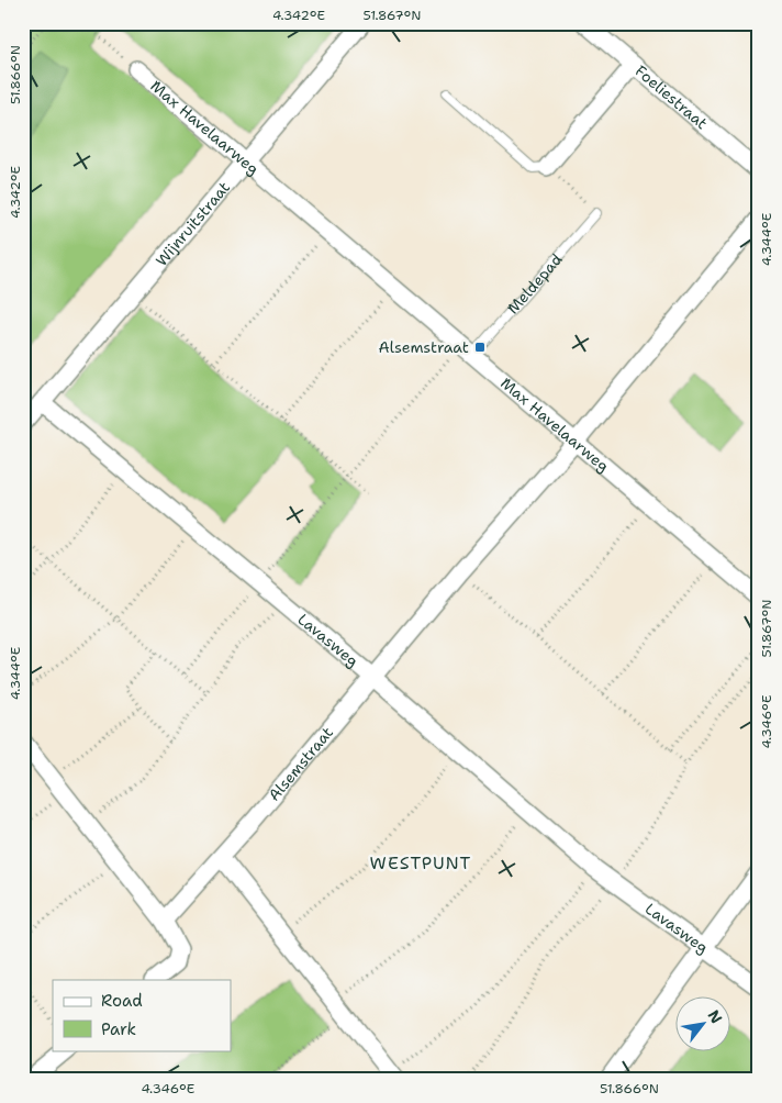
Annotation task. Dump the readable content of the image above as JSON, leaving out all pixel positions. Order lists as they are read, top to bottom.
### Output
{
  "streets": {
    "street": [
      "Foeliestraat",
      "Max Havelaarweg",
      "Wijnruitstraat",
      "Lavasweg",
      "Alsemstraat"
    ],
    "lane": ["Meldepad"]
  },
  "crossings": [
    ["Max Havelaarweg", "Wijnruitstraat"],
    ["Max Havelaarweg", "Meldepad"],
    ["Max Havelaarweg", "Alsemstraat"],
    ["Wijnruitstraat", "Lavasweg"],
    ["Lavasweg", "Alsemstraat"]
  ],
  "districts": ["WESTPUNT"],
  "places": {
    "transit": ["Alsemstraat"]
  },
  "legend": ["Road", "Park"],
  "north": "top right",
  "coordinates": [
    "4.342°E",
    "51.867°N",
    "51.866°N",
    "4.344°E",
    "4.346°E"
  ]
}
